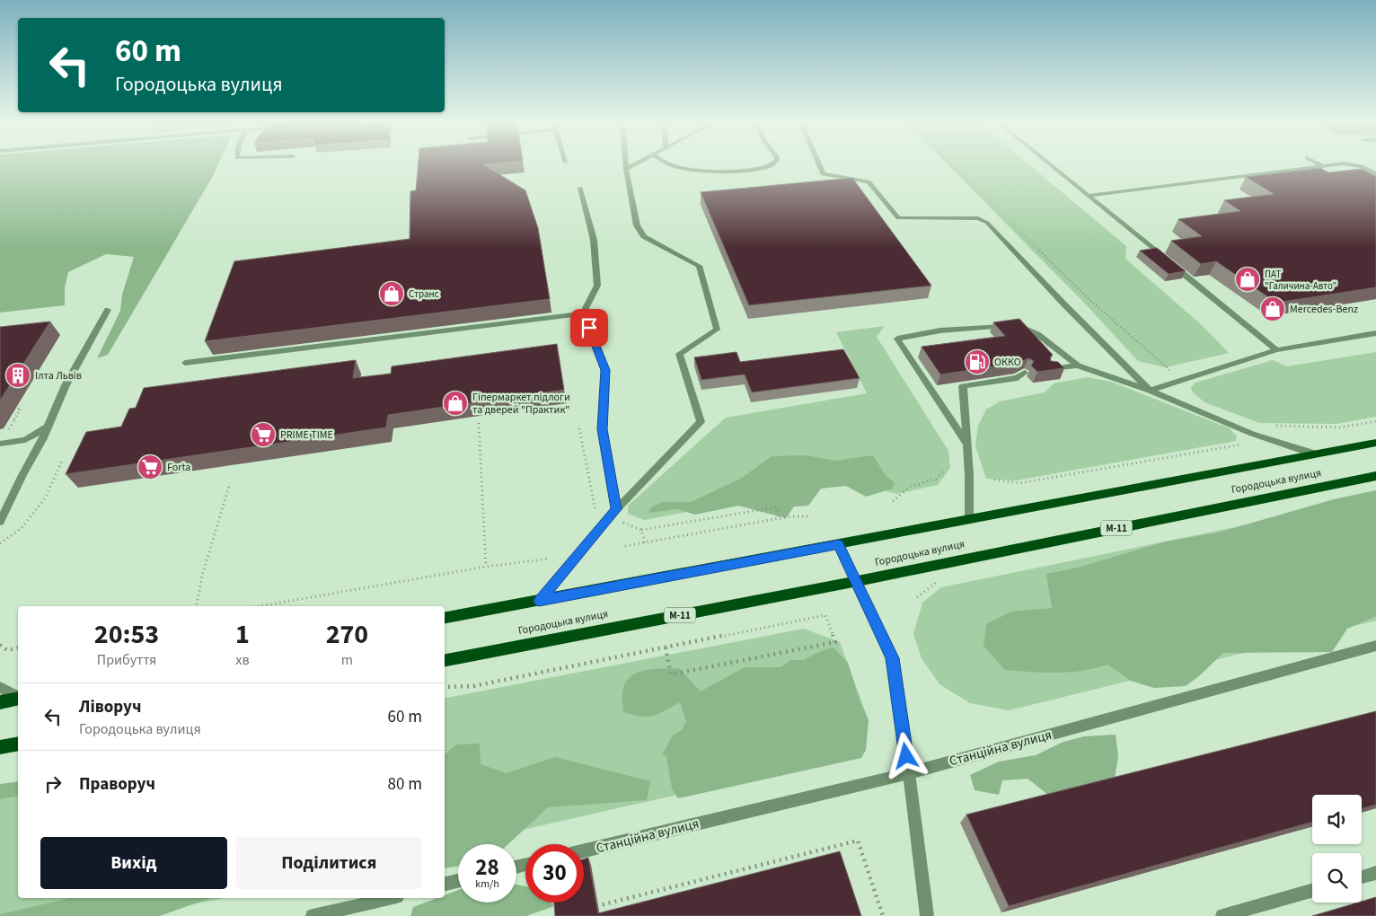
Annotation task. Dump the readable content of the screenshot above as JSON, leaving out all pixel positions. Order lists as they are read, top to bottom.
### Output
{
  "streets": {
    "main road": ["Городоцька вулиця", "М-11"],
    "street": ["Станційна вулиця"]
  },
  "places": {
    "shop": [
      "ПАТ \"Галичина-Авто\"",
      "Странс",
      "Mercedes-Benz",
      "Гіпермаркет підлоги та дверей \"Практик\""
    ],
    "fuel station": ["ОККО"],
    "building": ["Ілта Львів"],
    "supermarket": ["PRIME TIME", "Forta"]
  },
  "page": {
    "turn": ["60 m", "Городоцька вулиця"],
    "eta": [
      "20:53",
      "Прибуття",
      "1",
      "хв",
      "270",
      "m"
    ],
    "list": [
      {
        "name": "Ліворуч",
        "note": "Городоцька вулиця",
        "value": "60 m"
      },
      {
        "name": "Праворуч",
        "value": "80 m"
      }
    ],
    "buttons": ["Вихід", "Поділитися"],
    "speed": "28 km/h",
    "limit": "30"
  }
}
